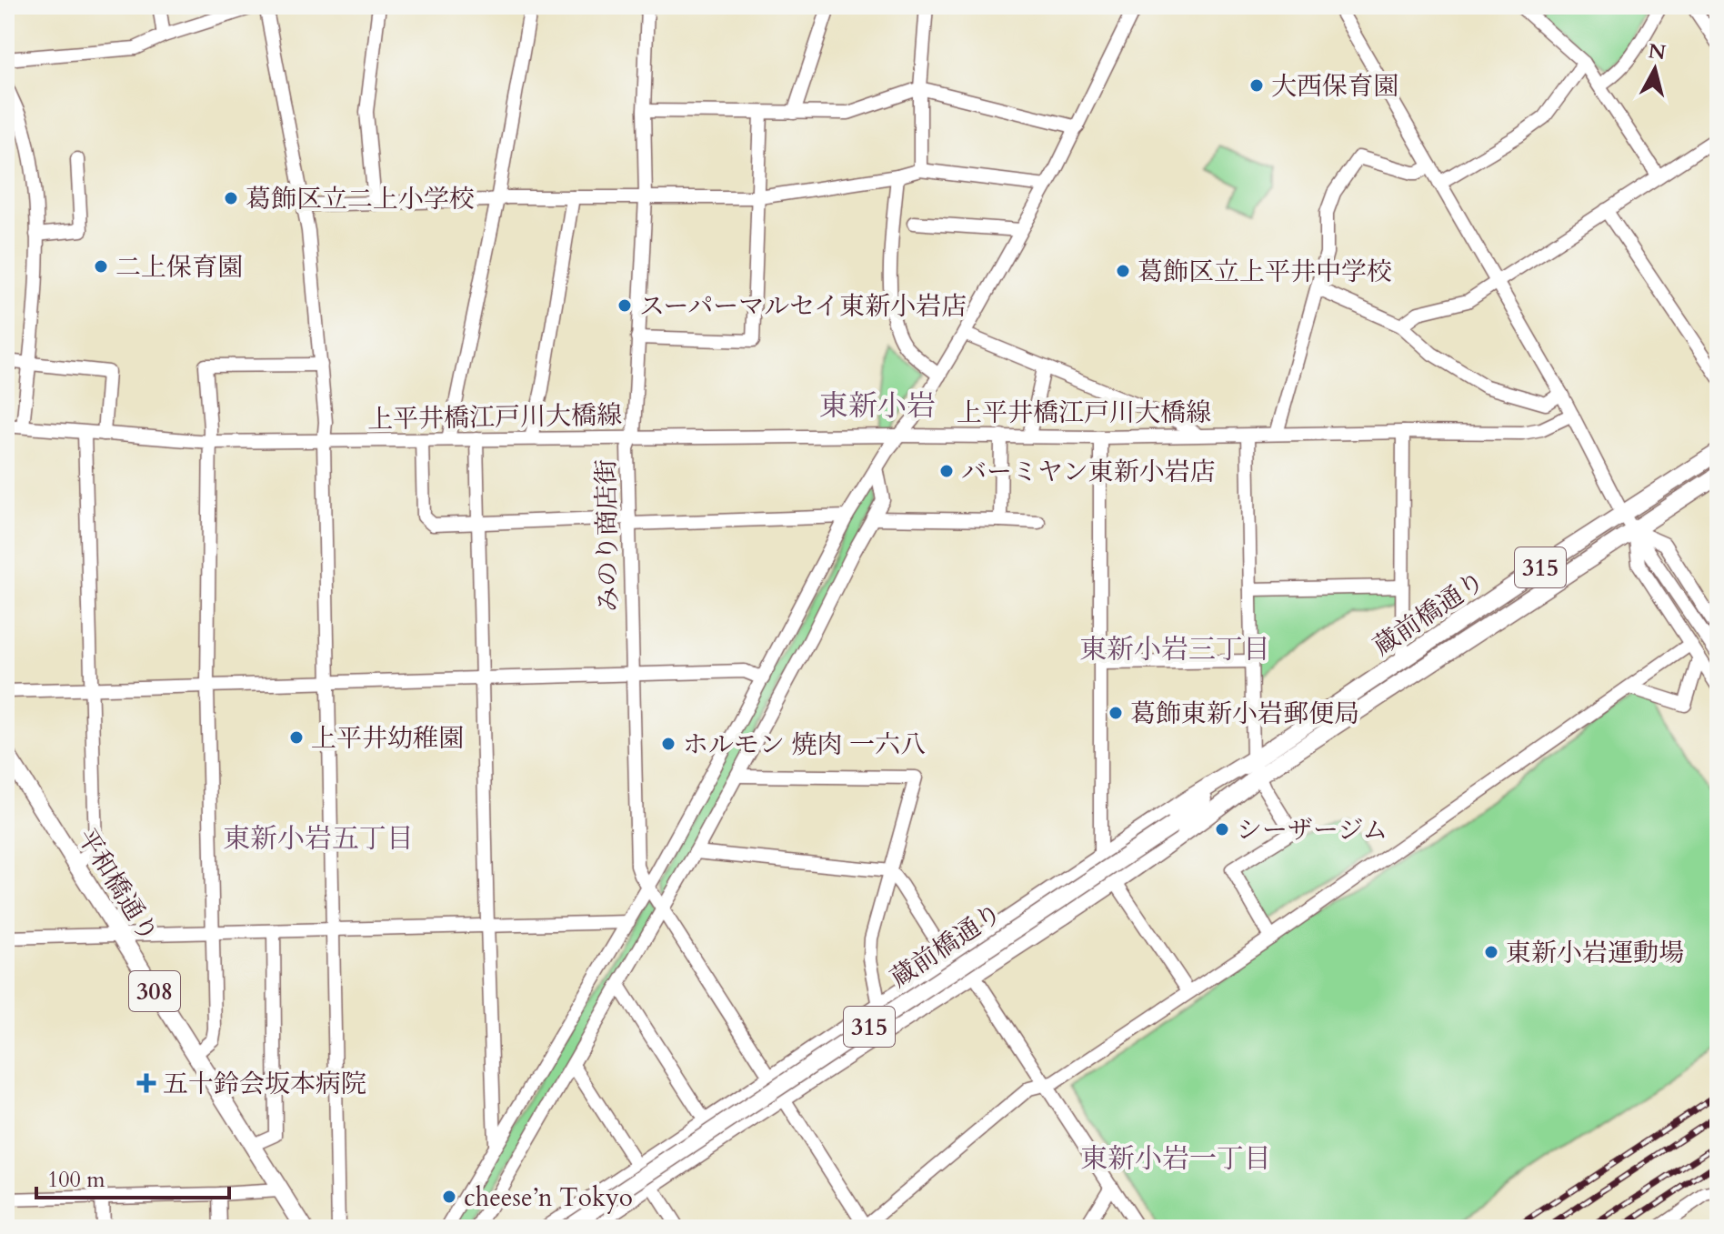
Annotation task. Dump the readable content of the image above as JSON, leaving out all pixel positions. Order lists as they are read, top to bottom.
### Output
{
  "streets": {
    "main road": [
      "315",
      "蔵前橋通り",
      "平和橋通り",
      "308"
    ],
    "street": ["上平井橋江戸川大橋線", "みのり商店街"]
  },
  "crossings": [
    ["上平井橋江戸川大橋線", "みのり商店街"]
  ],
  "districts": [
    "東新小岩",
    "東新小岩三丁目",
    "東新小岩五丁目",
    "東新小岩一丁目"
  ],
  "places": {
    "other": [
      "大西保育園",
      "葛飾区立二上小学校",
      "二上保育園",
      "葛飾区立上平井中学校",
      "スーパーマルセイ東新小岩店",
      "バーミヤン東新小岩店",
      "葛飾東新小岩郵便局",
      "上平井幼稚園",
      "ホルモン 焼肉 一六八",
      "シーザージム",
      "東新小岩運動場",
      "cheese’n Tokyo"
    ],
    "health": ["五十鈴会坂本病院"]
  },
  "scale_bar": "100 m",
  "north": "top"
}
